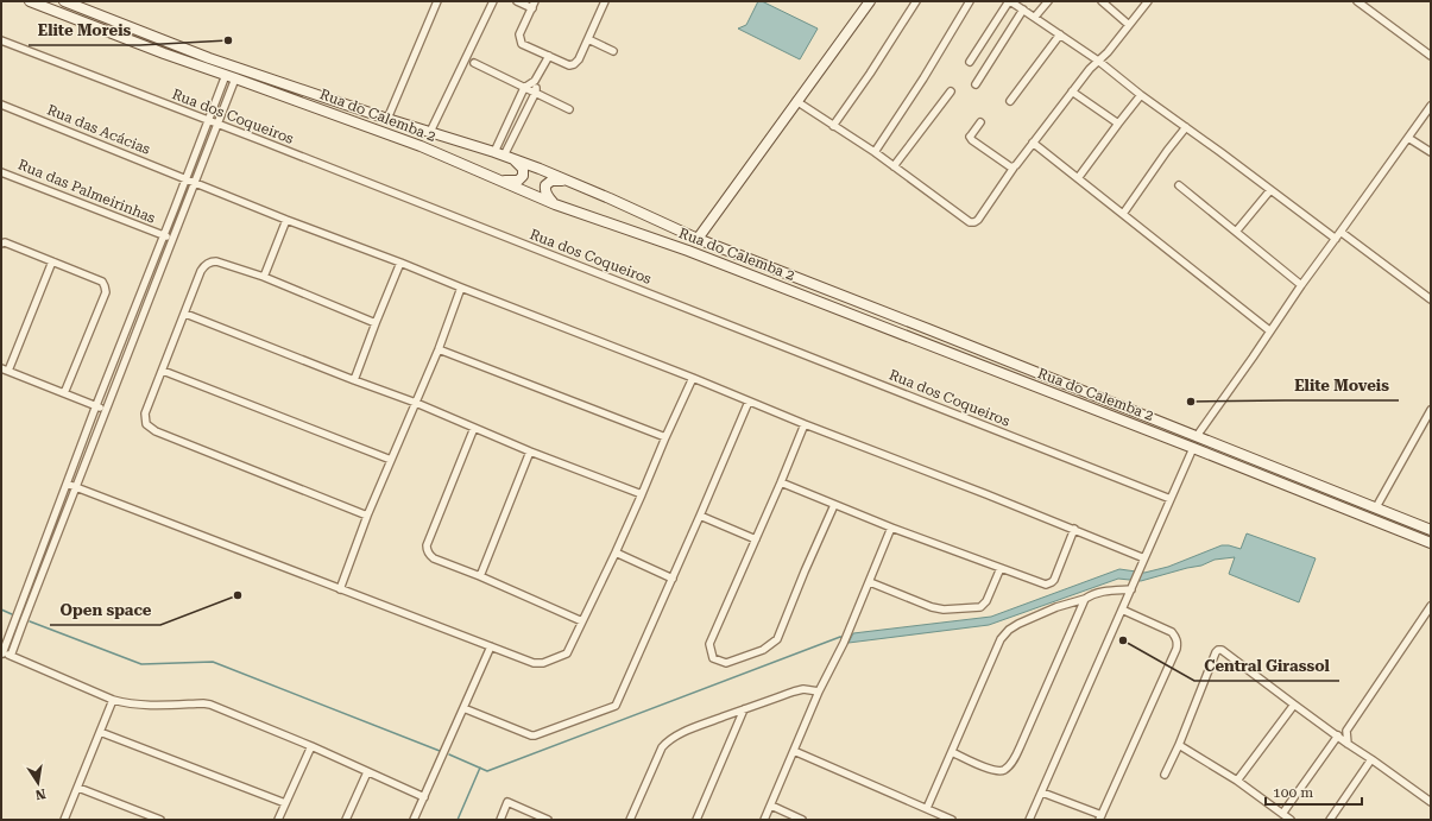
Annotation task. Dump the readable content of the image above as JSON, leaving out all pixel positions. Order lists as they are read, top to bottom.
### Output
{
  "streets": {
    "main road": ["Rua do Calemba 2"],
    "street": ["Rua dos Coqueiros", "Rua das Acácias", "Rua das Palmeirinhas"]
  },
  "places": [
    "Elite Moreis",
    "Elite Moveis",
    "Open space",
    "Central Girassol"
  ],
  "scale_bar": "100 m",
  "north": "bottom"
}
